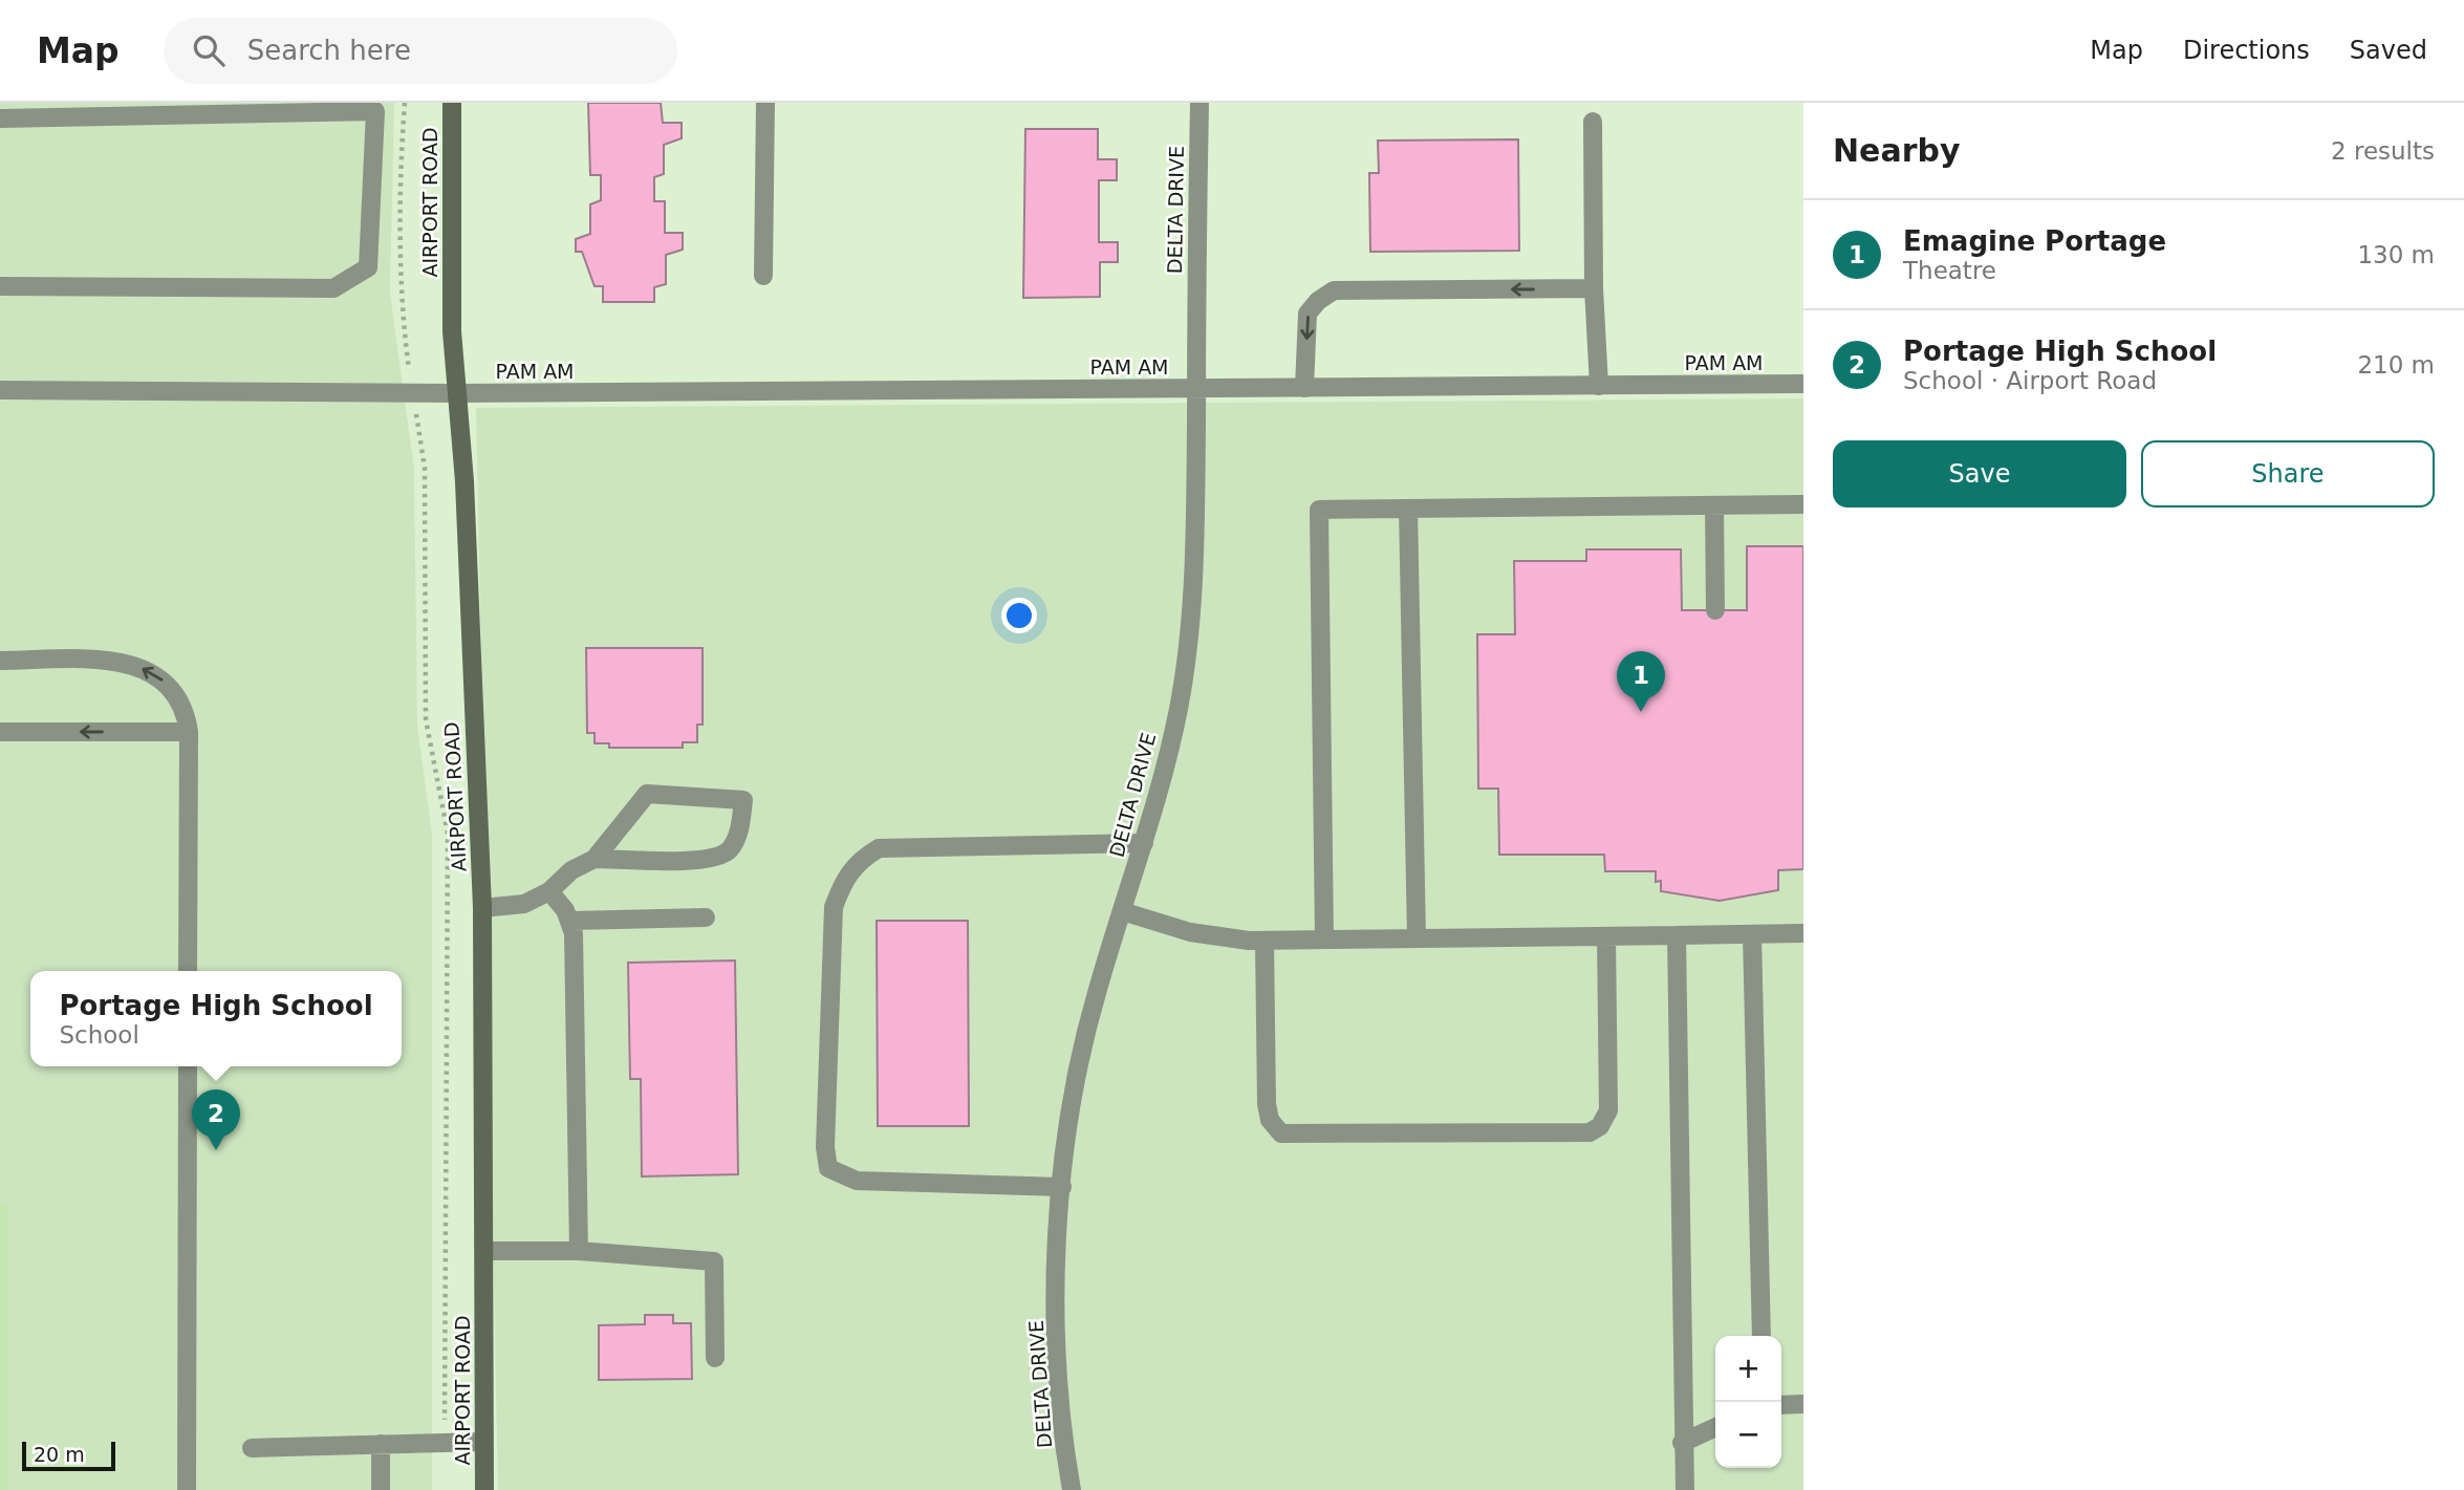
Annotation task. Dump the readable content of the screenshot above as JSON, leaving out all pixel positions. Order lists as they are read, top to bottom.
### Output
{
  "streets": {
    "main road": ["AIRPORT ROAD"],
    "street": ["DELTA DRIVE", "PAM AM"]
  },
  "crossings": [
    ["AIRPORT ROAD", "PAM AM"],
    ["DELTA DRIVE", "PAM AM"]
  ],
  "scale_bar": "20 m",
  "page": {
    "header": "Map",
    "search": "Search here",
    "nav": ["Map", "Directions", "Saved"],
    "heading": ["Nearby", "2 results"],
    "list": [
      {
        "mark": "1",
        "name": "Emagine Portage",
        "note": "Theatre",
        "value": "130 m"
      },
      {
        "mark": "2",
        "name": "Portage High School",
        "note": "School · Airport Road",
        "value": "210 m"
      }
    ],
    "buttons": ["Save", "Share"],
    "pins": ["1", "2"],
    "popup": ["Portage High School", "School"],
    "map_buttons": ["+", "−"],
    "scale": "20 m"
  }
}
